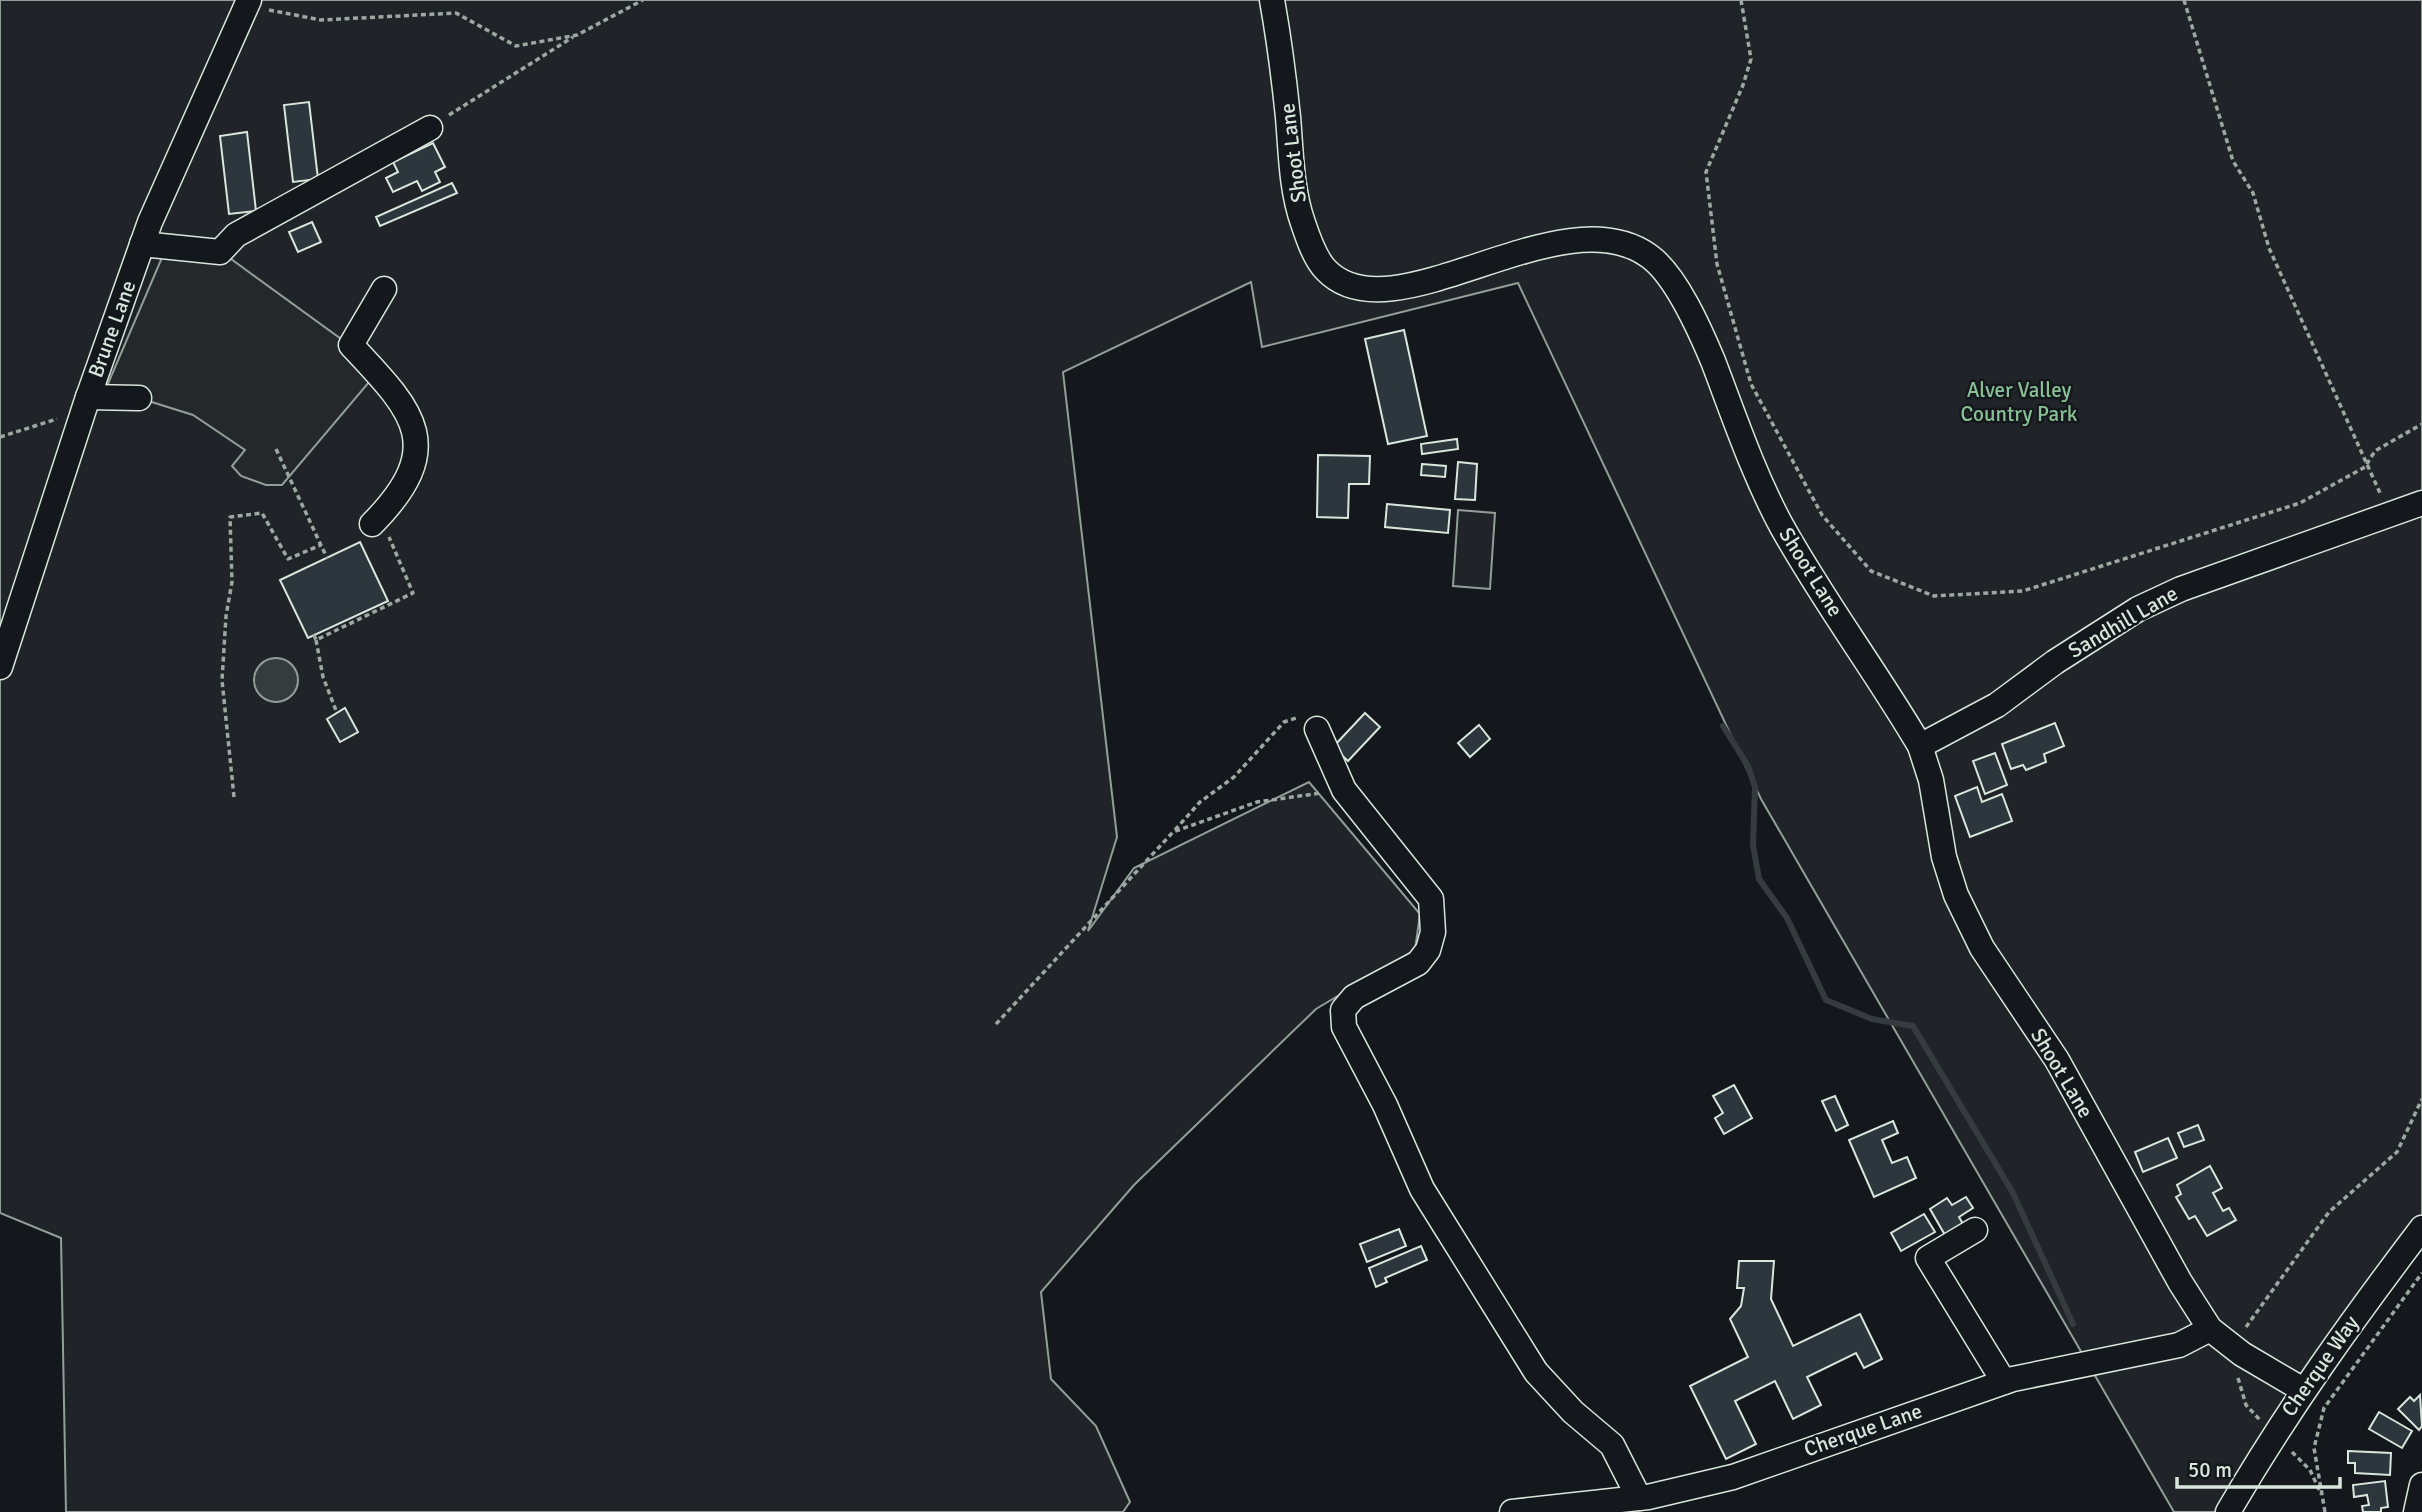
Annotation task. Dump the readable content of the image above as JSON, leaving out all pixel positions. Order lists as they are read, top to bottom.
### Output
{
  "streets": {
    "street": [
      "Shoot Lane",
      "Brune Lane",
      "Sandhill Lane",
      "Cherque Way",
      "Cherque Lane"
    ]
  },
  "crossings": [
    ["Shoot Lane", "Sandhill Lane"],
    ["Shoot Lane", "Cherque Way"],
    ["Shoot Lane", "Cherque Lane"]
  ],
  "parks": ["Alver Valley Country Park"],
  "scale_bar": "50 m"
}
